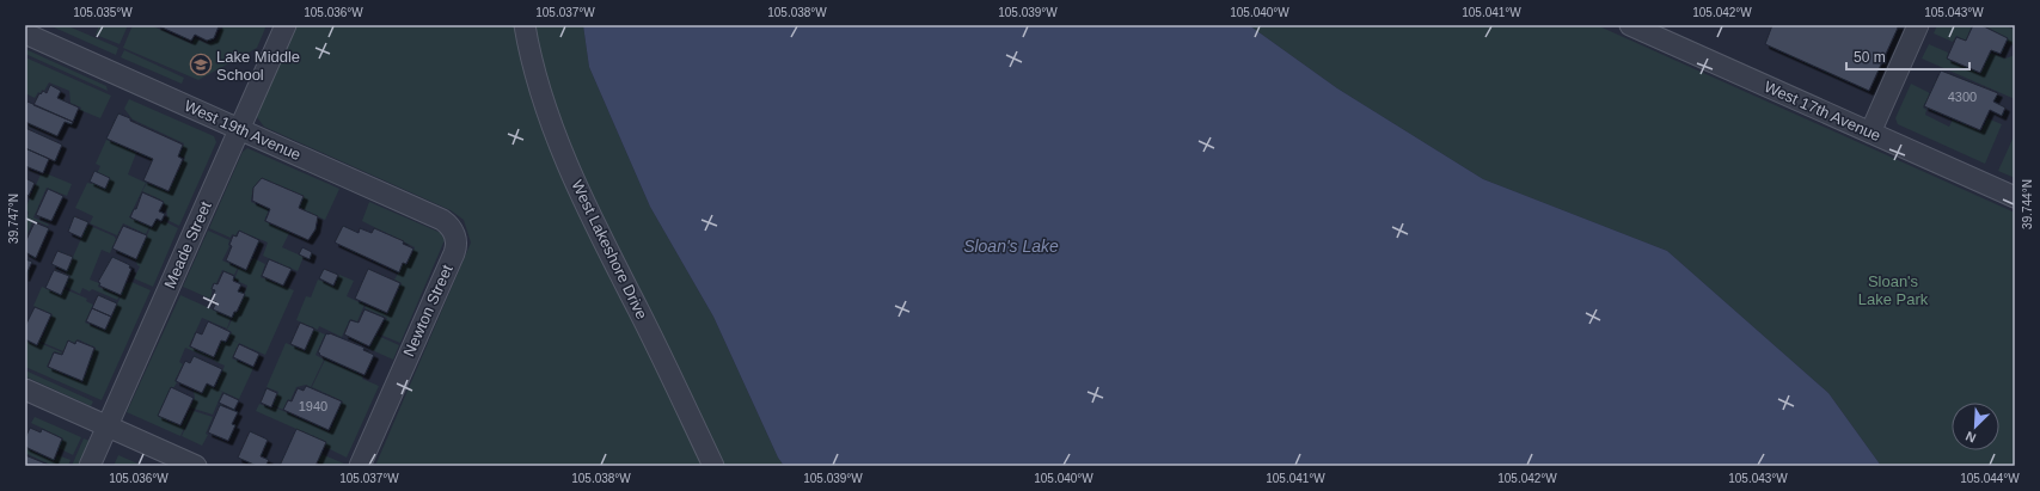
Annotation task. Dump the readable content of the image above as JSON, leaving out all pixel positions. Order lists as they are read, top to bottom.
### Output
{
  "streets": {
    "street": [
      "West 17th Avenue",
      "West 19th Avenue",
      "Meade Street",
      "West Lakeshore Drive",
      "Newton Street"
    ]
  },
  "crossings": [
    ["West 19th Avenue", "Meade Street"],
    ["West 19th Avenue", "Newton Street"]
  ],
  "water": ["Sloan's Lake"],
  "parks": ["Sloan's Lake Park"],
  "places": {
    "school or university": ["Lake Middle School"]
  },
  "house_numbers": ["4300", "1940"],
  "scale_bar": "50 m",
  "north": "bottom left",
  "coordinates": [
    "105.035°W",
    "105.036°W",
    "105.037°W",
    "105.038°W",
    "105.039°W",
    "105.040°W",
    "105.041°W",
    "105.042°W",
    "105.043°W",
    "39.744°N",
    "39.747°N",
    "105.044°W"
  ]
}
